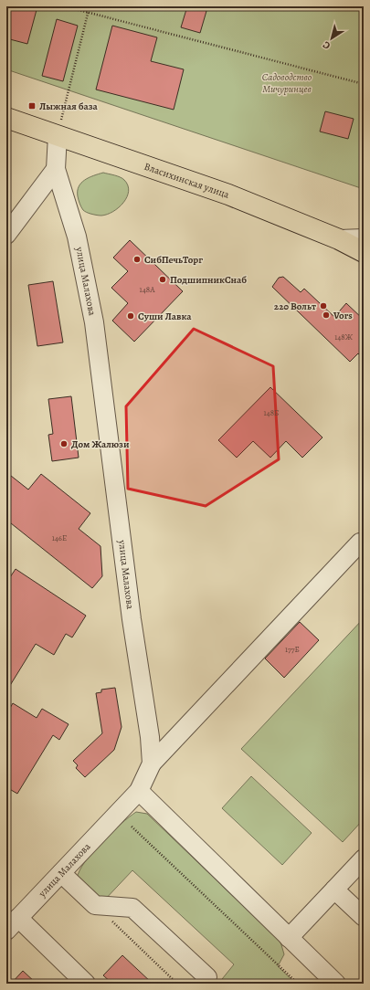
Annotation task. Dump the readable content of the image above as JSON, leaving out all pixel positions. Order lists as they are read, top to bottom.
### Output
{
  "streets": {
    "highway": ["Власихинская улица"],
    "street": ["улица Малахова"]
  },
  "parks": ["Садоводство Мичуринцев"],
  "places": {
    "transit": ["Лыжная база"],
    "other": [
      "СибПечьТорг",
      "ПодшипникСнаб",
      "220 Вольт",
      "Vors",
      "Суши Лавка",
      "Дом Жалюзи"
    ]
  },
  "house_numbers": [
    "148А",
    "148Ж",
    "148Б",
    "146Е",
    "177Б"
  ],
  "north": "bottom left"
}
